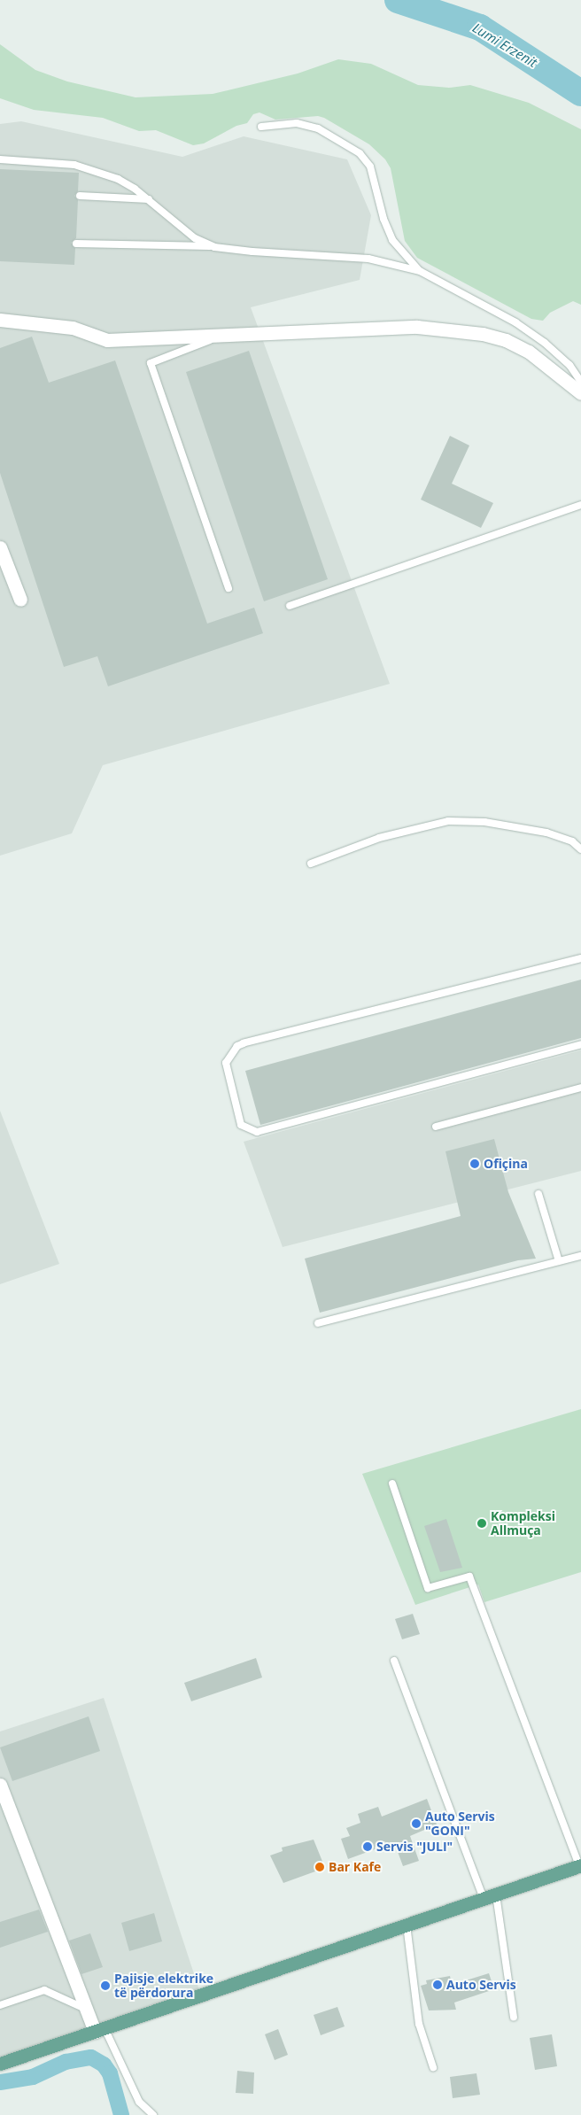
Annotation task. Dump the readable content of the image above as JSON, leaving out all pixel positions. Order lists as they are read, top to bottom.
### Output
{
  "water": ["Lumi Erzenit"],
  "places": [
    "Ofiçina",
    "Kompleksi Allmuça",
    "Auto Servis \"GONI\"",
    "Servis \"JULI\"",
    "Bar Kafe",
    "Auto Servis",
    "Pajisje elektrike të përdorura"
  ]
}
